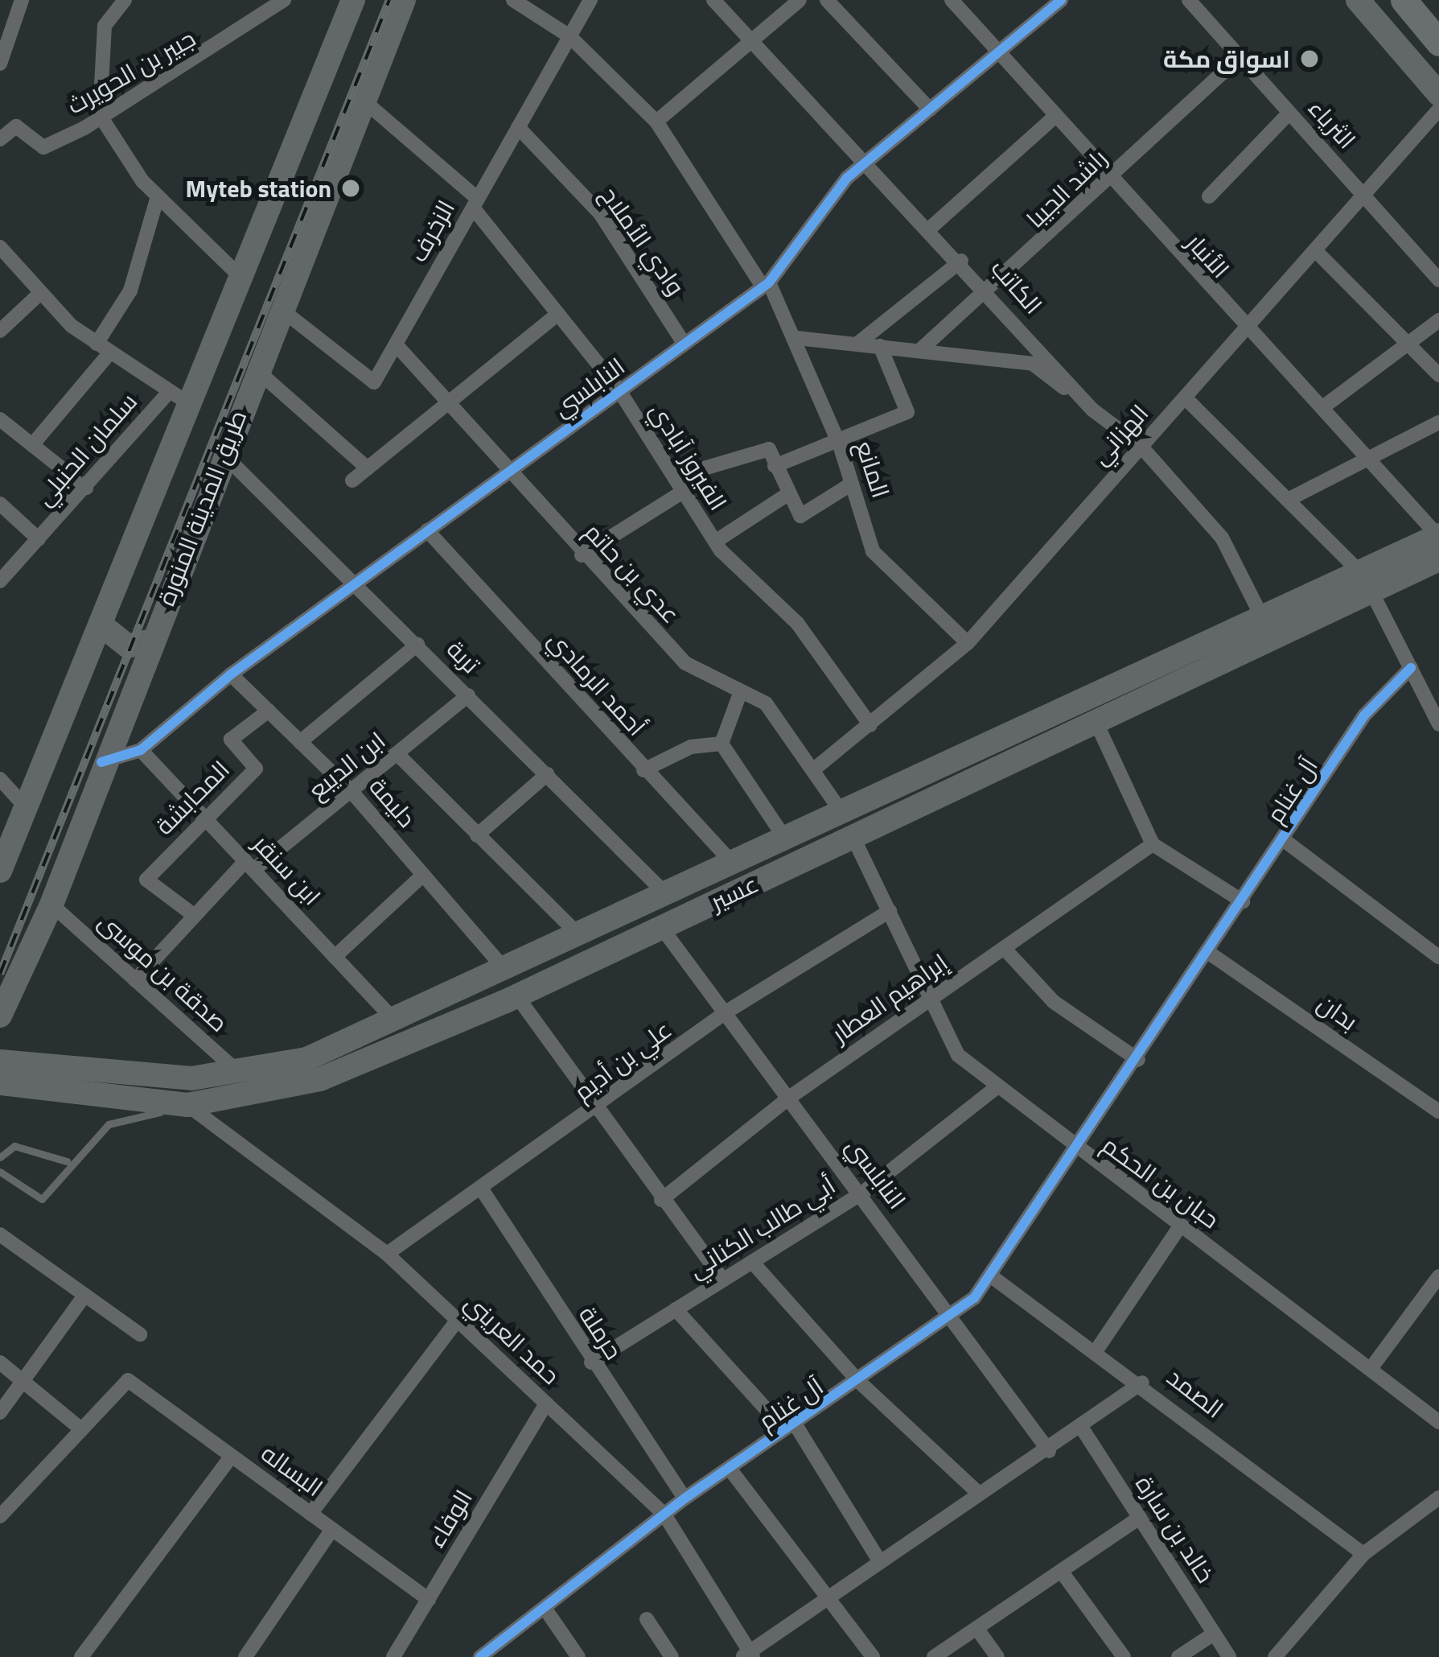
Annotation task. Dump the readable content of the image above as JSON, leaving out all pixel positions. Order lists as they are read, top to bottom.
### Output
{
  "streets": {
    "main road": ["طريق المدينة المنورة", "عسير"],
    "street": [
      "جبير بن الحويرث",
      "الثرياء",
      "راشد الجيبا",
      "الزخرف",
      "وادي الأملاح",
      "الأنبار",
      "الكاتب",
      "النابلسي",
      "الهزاني",
      "سلمان الحنبلي",
      "الفيروز آبادي",
      "المانع",
      "عدي بن حاتم",
      "تربة",
      "أحمد الرمادي",
      "ابن الديبع",
      "آل غنام",
      "المحابشة",
      "دليمة",
      "ابن سنقر",
      "صدقة بن موسى",
      "إبراهيم العطار",
      "بدان",
      "علي بن أديم",
      "حبان بن الحكم",
      "أبي طالب الكناني",
      "حرملة",
      "حمد العريني",
      "الصمد",
      "البساله",
      "الوفاء",
      "خالد بن سارة"
    ]
  },
  "crossings": [
    ["الثرياء", "راشد الجيبا"],
    ["الثرياء", "الهزاني"],
    ["راشد الجيبا", "الأنبار"],
    ["راشد الجيبا", "الكاتب"],
    ["الزخرف", "وادي الأملاح"],
    ["الزخرف", "الفيروز آبادي"],
    ["الزخرف", "المانع"],
    ["الزخرف", "طريق المدينة المنورة"],
    ["الزخرف", "عدي بن حاتم"],
    ["وادي الأملاح", "النابلسي"],
    ["الأنبار", "النابلسي"],
    ["الأنبار", "الهزاني"],
    ["الأنبار", "عسير"],
    ["الكاتب", "النابلسي"],
    ["الكاتب", "الهزاني"],
    ["الكاتب", "عسير"],
    ["النابلسي", "الفيروز آبادي"],
    ["النابلسي", "المانع"],
    ["النابلسي", "طريق المدينة المنورة"],
    ["النابلسي", "عدي بن حاتم"],
    ["النابلسي", "تربة"],
    ["النابلسي", "أحمد الرمادي"],
    ["النابلسي", "آل غنام"],
    ["النابلسي", "دليمة"],
    ["النابلسي", "ابن سنقر"],
    ["النابلسي", "عسير"],
    ["النابلسي", "إبراهيم العطار"],
    ["النابلسي", "علي بن أديم"],
    ["النابلسي", "أبي طالب الكناني"],
    ["الهزاني", "الفيروز آبادي"],
    ["الهزاني", "المانع"],
    ["الهزاني", "عدي بن حاتم"],
    ["الفيروز آبادي", "طريق المدينة المنورة"],
    ["طريق المدينة المنورة", "تربة"],
    ["طريق المدينة المنورة", "صدقة بن موسى"],
    ["عدي بن حاتم", "عسير"],
    ["عدي بن حاتم", "حبان بن الحكم"],
    ["تربة", "ابن الديبع"],
    ["تربة", "عسير"],
    ["أحمد الرمادي", "عسير"],
    ["ابن الديبع", "المحابشة"],
    ["ابن الديبع", "دليمة"],
    ["ابن الديبع", "ابن سنقر"],
    ["ابن الديبع", "صدقة بن موسى"],
    ["آل غنام", "بدان"],
    ["آل غنام", "حبان بن الحكم"],
    ["آل غنام", "حرملة"],
    ["آل غنام", "حمد العريني"],
    ["آل غنام", "الصمد"],
    ["المحابشة", "دليمة"],
    ["المحابشة", "ابن سنقر"],
    ["دليمة", "عسير"],
    ["ابن سنقر", "عسير"],
    ["عسير", "صدقة بن موسى"],
    ["عسير", "حبان بن الحكم"],
    ["عسير", "حمد العريني"],
    ["إبراهيم العطار", "حبان بن الحكم"],
    ["علي بن أديم", "حبان بن الحكم"],
    ["علي بن أديم", "حرملة"],
    ["علي بن أديم", "حمد العريني"],
    ["حبان بن الحكم", "أبي طالب الكناني"],
    ["أبي طالب الكناني", "حرملة"],
    ["حمد العريني", "الوفاء"],
    ["البساله", "الوفاء"]
  ],
  "places": ["اسواق مكة", "Myteb station"]
}
